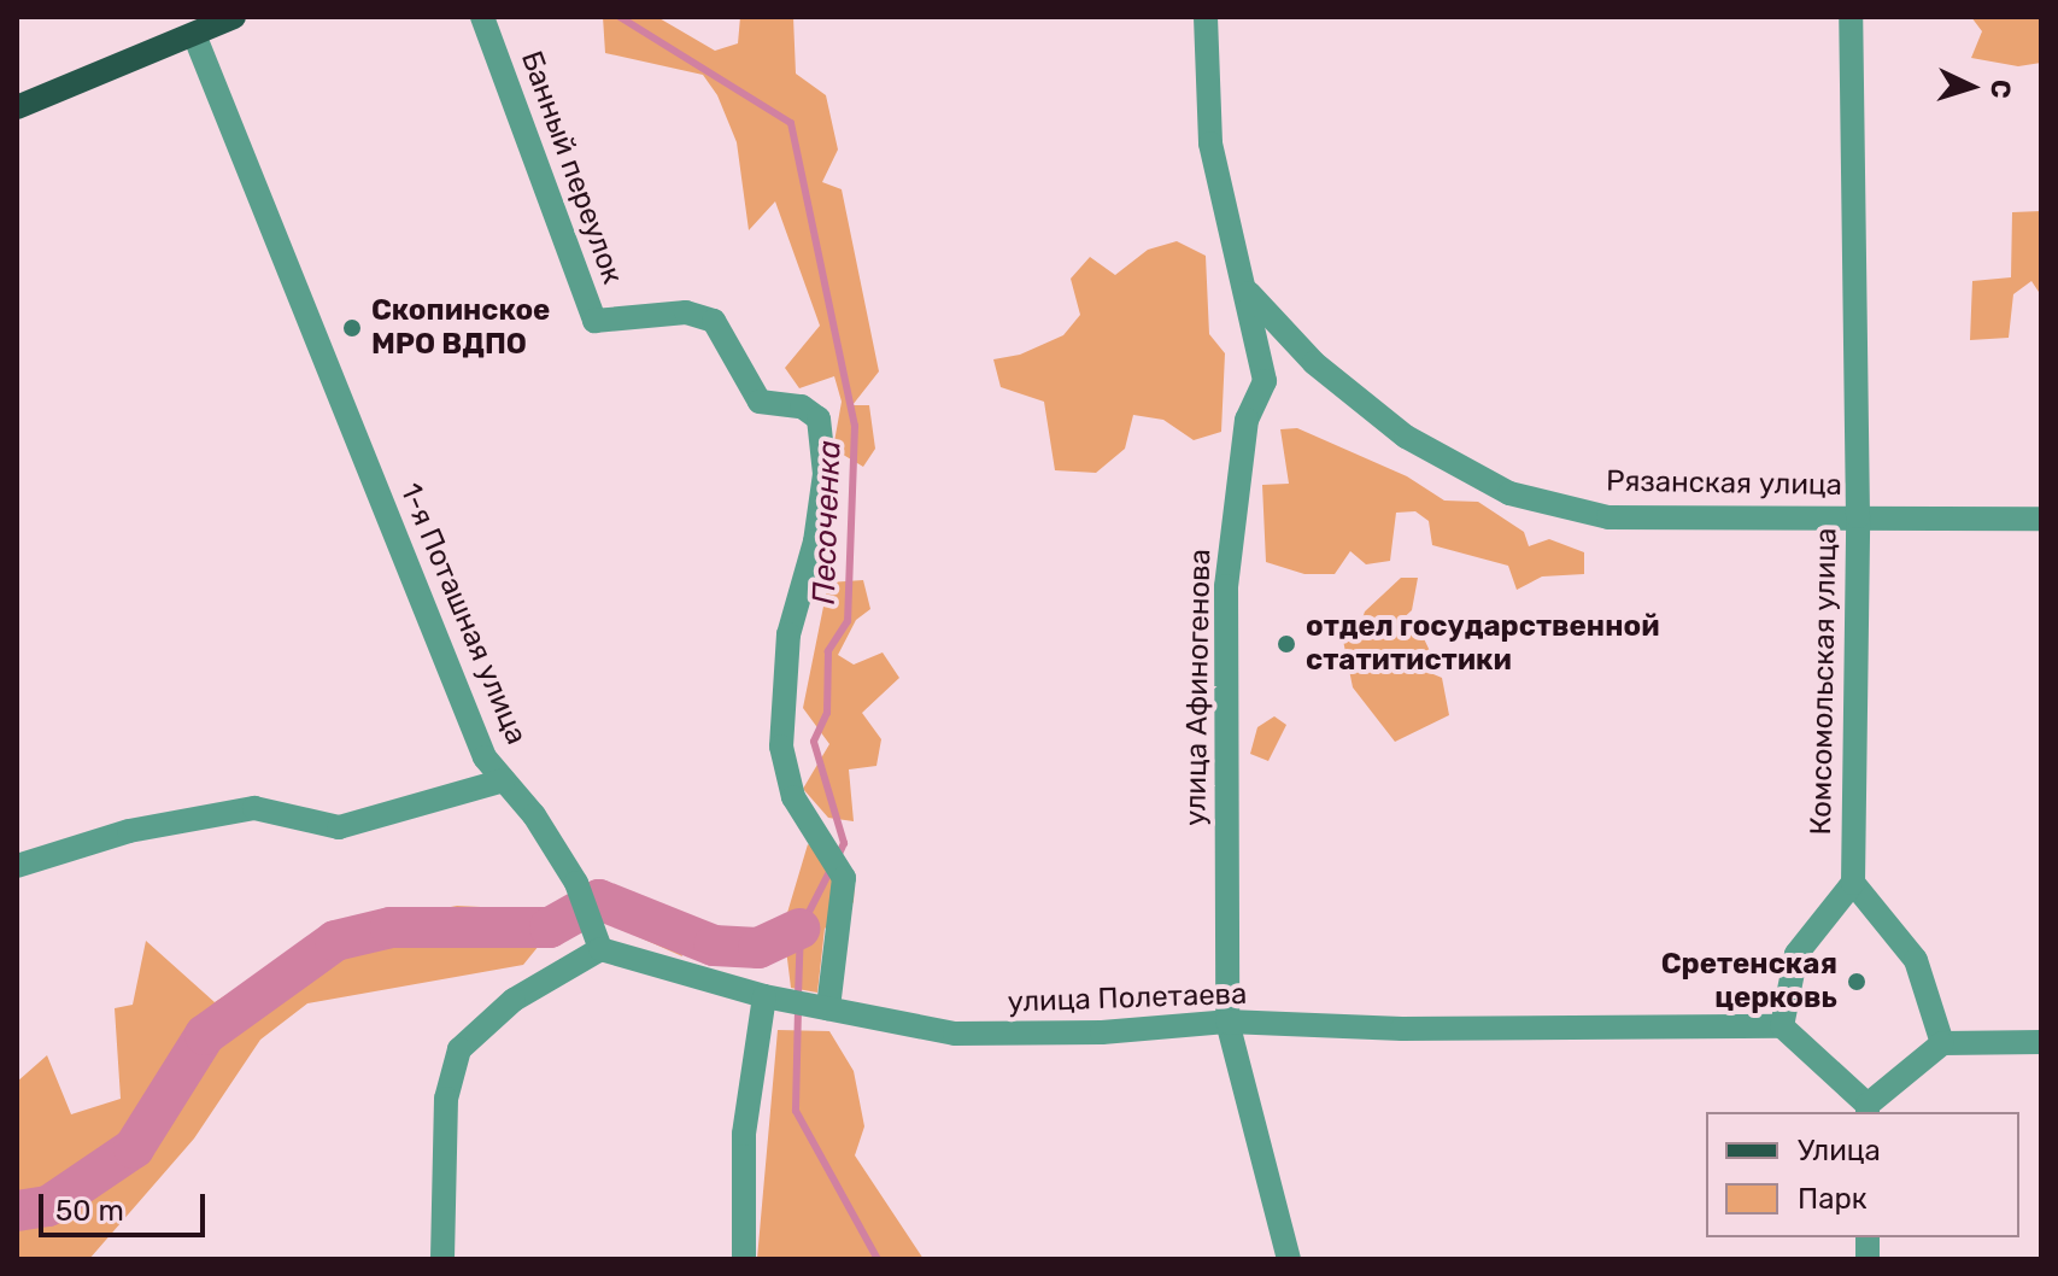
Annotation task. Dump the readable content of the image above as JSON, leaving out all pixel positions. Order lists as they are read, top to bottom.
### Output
{
  "streets": {
    "street": [
      "Банный переулок",
      "Рязанская улица",
      "1-я Поташная улица",
      "Комсомольская улица",
      "улица Афиногенова",
      "улица Полетаева"
    ]
  },
  "crossings": [
    ["Банный переулок", "улица Полетаева"],
    ["Рязанская улица", "Комсомольская улица"],
    ["Рязанская улица", "улица Афиногенова"],
    ["1-я Поташная улица", "улица Полетаева"],
    ["улица Афиногенова", "улица Полетаева"]
  ],
  "water": ["Песоченка"],
  "places": ["Скопинское МРО ВДПО", "отдел государственной статитистики", "Сретенская церковь"],
  "legend": ["Улица", "Парк"],
  "scale_bar": "50 m",
  "north": "right"
}
